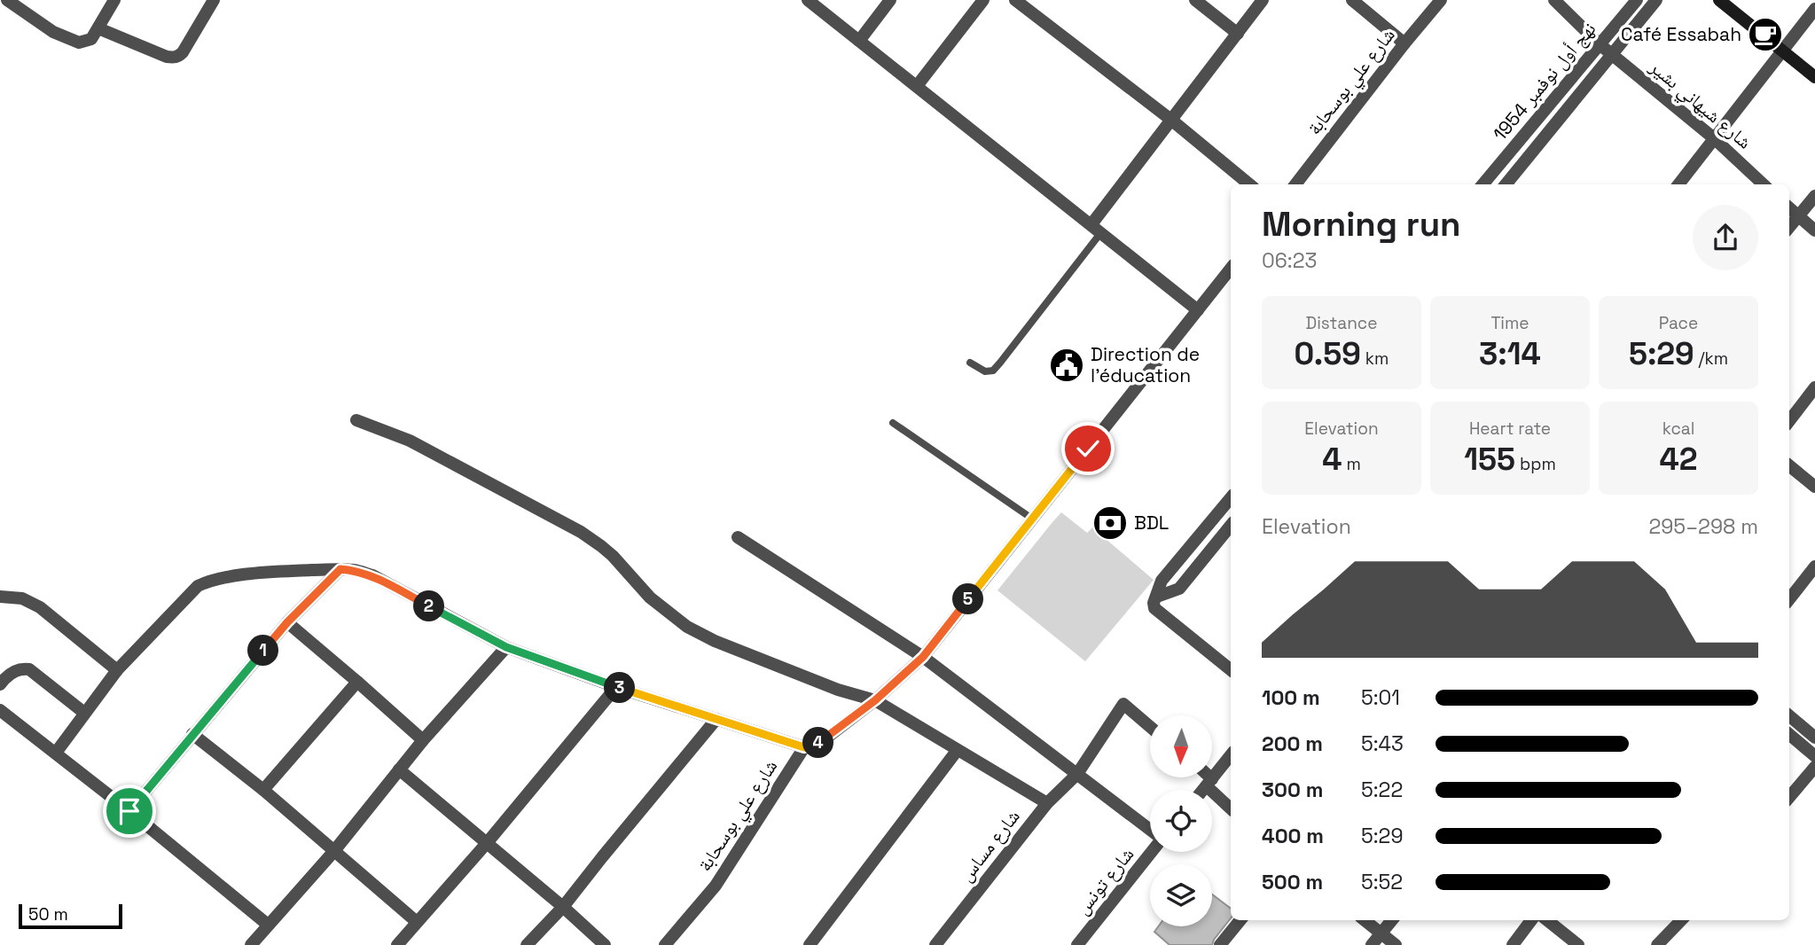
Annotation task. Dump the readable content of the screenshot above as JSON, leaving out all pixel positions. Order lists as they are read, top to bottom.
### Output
{
  "streets": {
    "street": [
      "شارع علي بوسحابة",
      "نهج أول نوفمبر 1954",
      "شارع شيهاني بشير",
      "شارع مساس",
      "شارع تونس"
    ]
  },
  "crossings": [
    ["نهج أول نوفمبر 1954", "شارع شيهاني بشير"]
  ],
  "places": {
    "cafe": ["Café Essabah"],
    "public building": ["Direction de l'éducation"],
    "bank": ["BDL"]
  },
  "scale_bar": "50 m",
  "north": "bottom",
  "page": {
    "heading": ["Morning run", "06:23"],
    "stats": [
      ["Distance", "0.59 km"],
      ["Time", "3:14"],
      ["Pace", "5:29 /km"],
      ["Elevation", "4 m"],
      ["Heart rate", "155 bpm"],
      ["kcal", "42"]
    ],
    "chart": ["Elevation", "295–298 m"],
    "pins": [
      "5",
      "2",
      "1",
      "3",
      "4"
    ],
    "list": [
      {
        "name": "100 m",
        "note": "5:01"
      },
      {
        "name": "200 m",
        "note": "5:43"
      },
      {
        "name": "300 m",
        "note": "5:22"
      },
      {
        "name": "400 m",
        "note": "5:29"
      },
      {
        "name": "500 m",
        "note": "5:52"
      }
    ],
    "scale": "50 m"
  }
}
